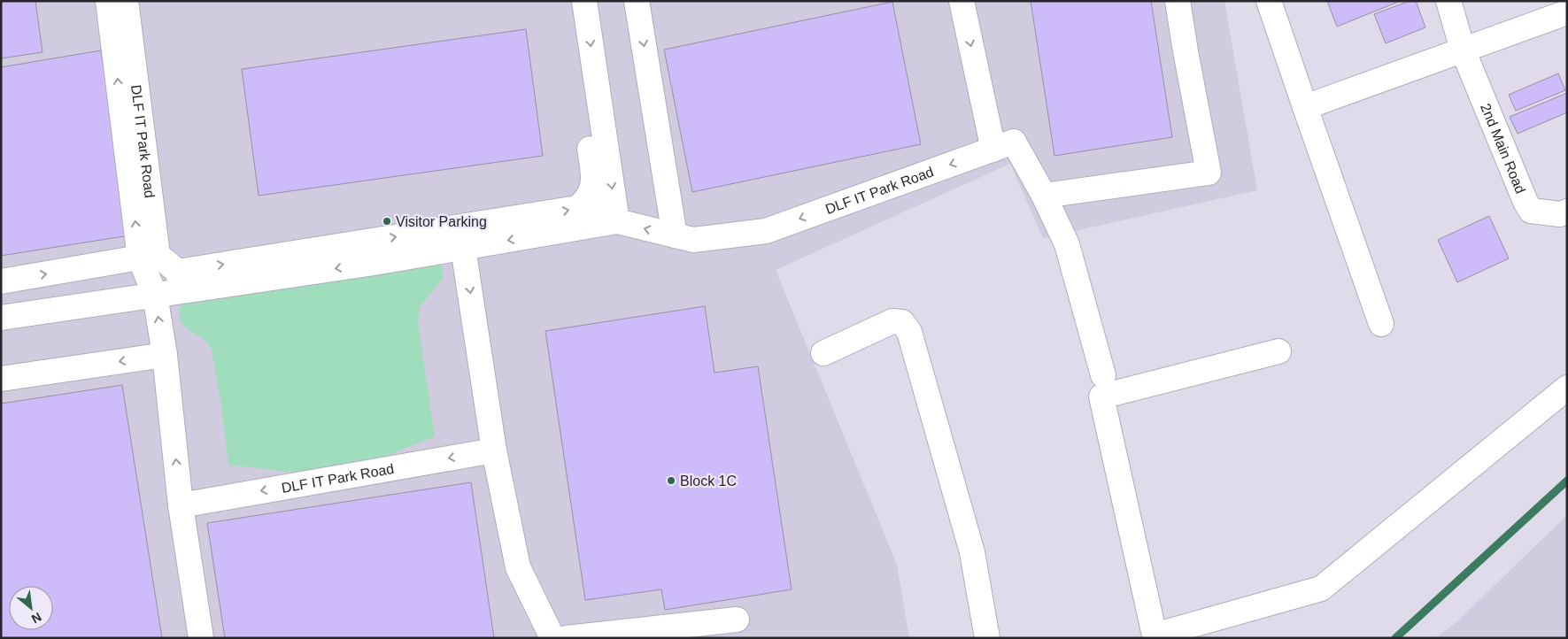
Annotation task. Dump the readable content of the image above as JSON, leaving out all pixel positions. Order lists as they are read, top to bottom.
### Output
{
  "streets": {
    "street": ["DLF IT Park Road", "2nd Main Road"]
  },
  "places": ["Visitor Parking", "Block 1C"],
  "north": "bottom right"
}
